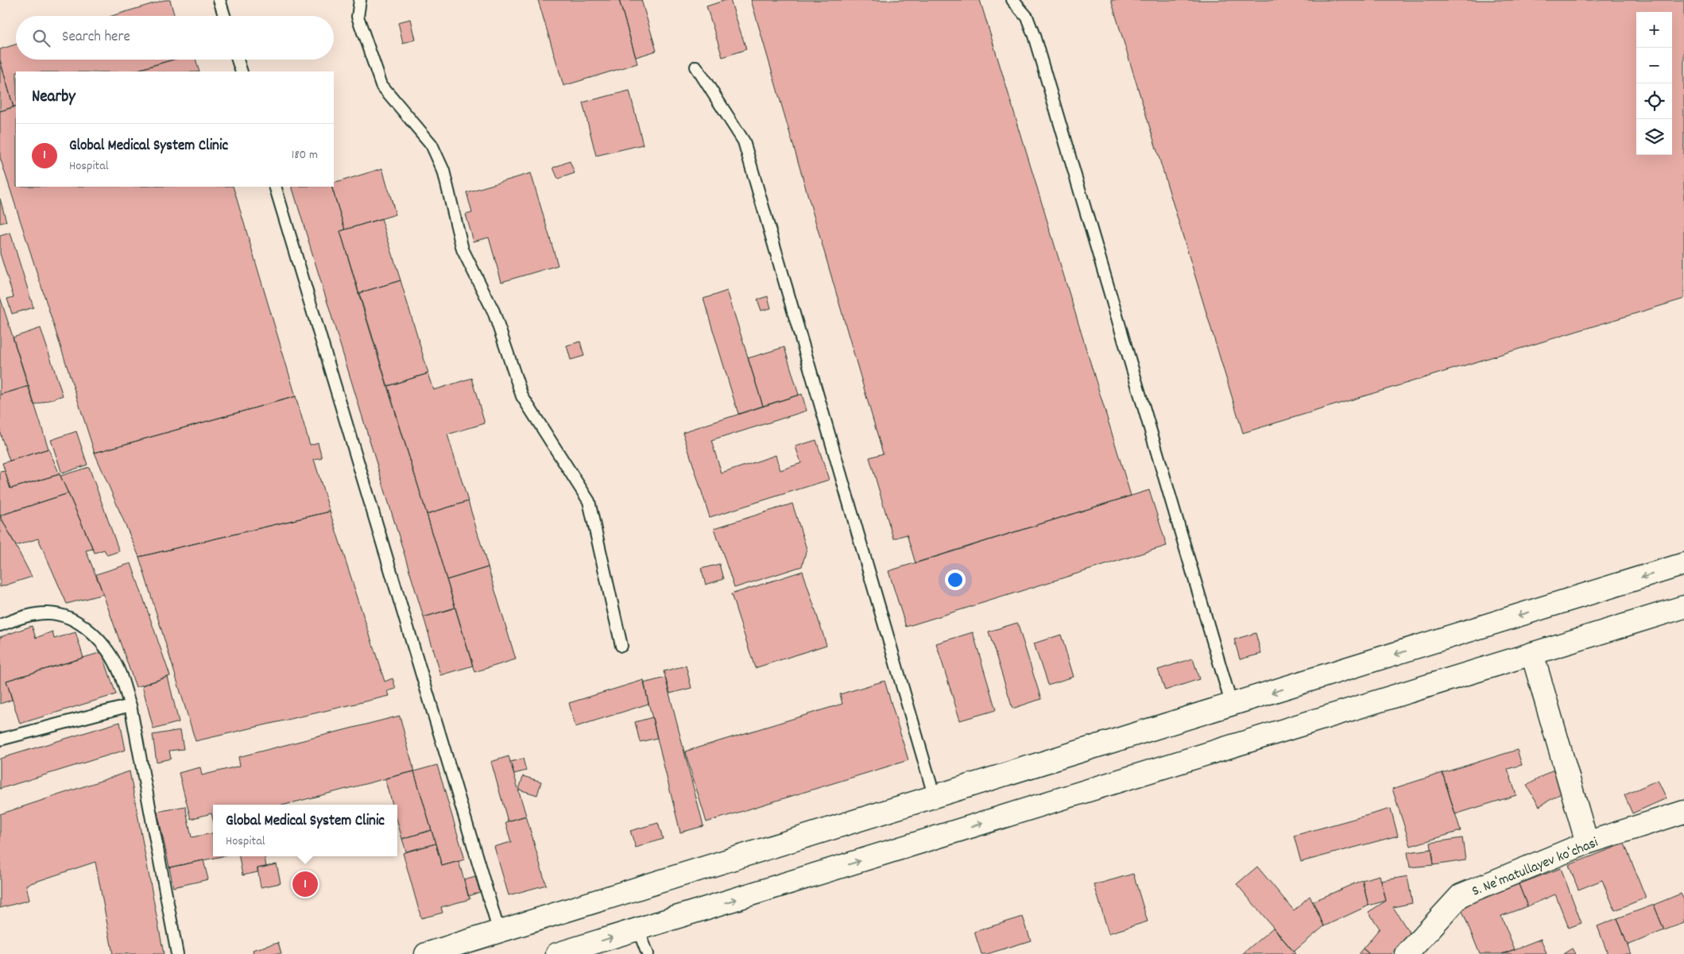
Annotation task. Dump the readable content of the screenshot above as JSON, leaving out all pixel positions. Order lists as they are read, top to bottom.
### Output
{
  "streets": {
    "main road": ["S. Neʻmatullayev koʻchasi"]
  },
  "page": {
    "map_buttons": ["+", "−"],
    "search": "Search here",
    "heading": "Nearby",
    "list": [
      {
        "mark": "1",
        "name": "Global Medical System Clinic",
        "note": "Hospital",
        "value": "180 m"
      }
    ],
    "popup": ["Global Medical System Clinic", "Hospital"],
    "pins": "1"
  }
}
